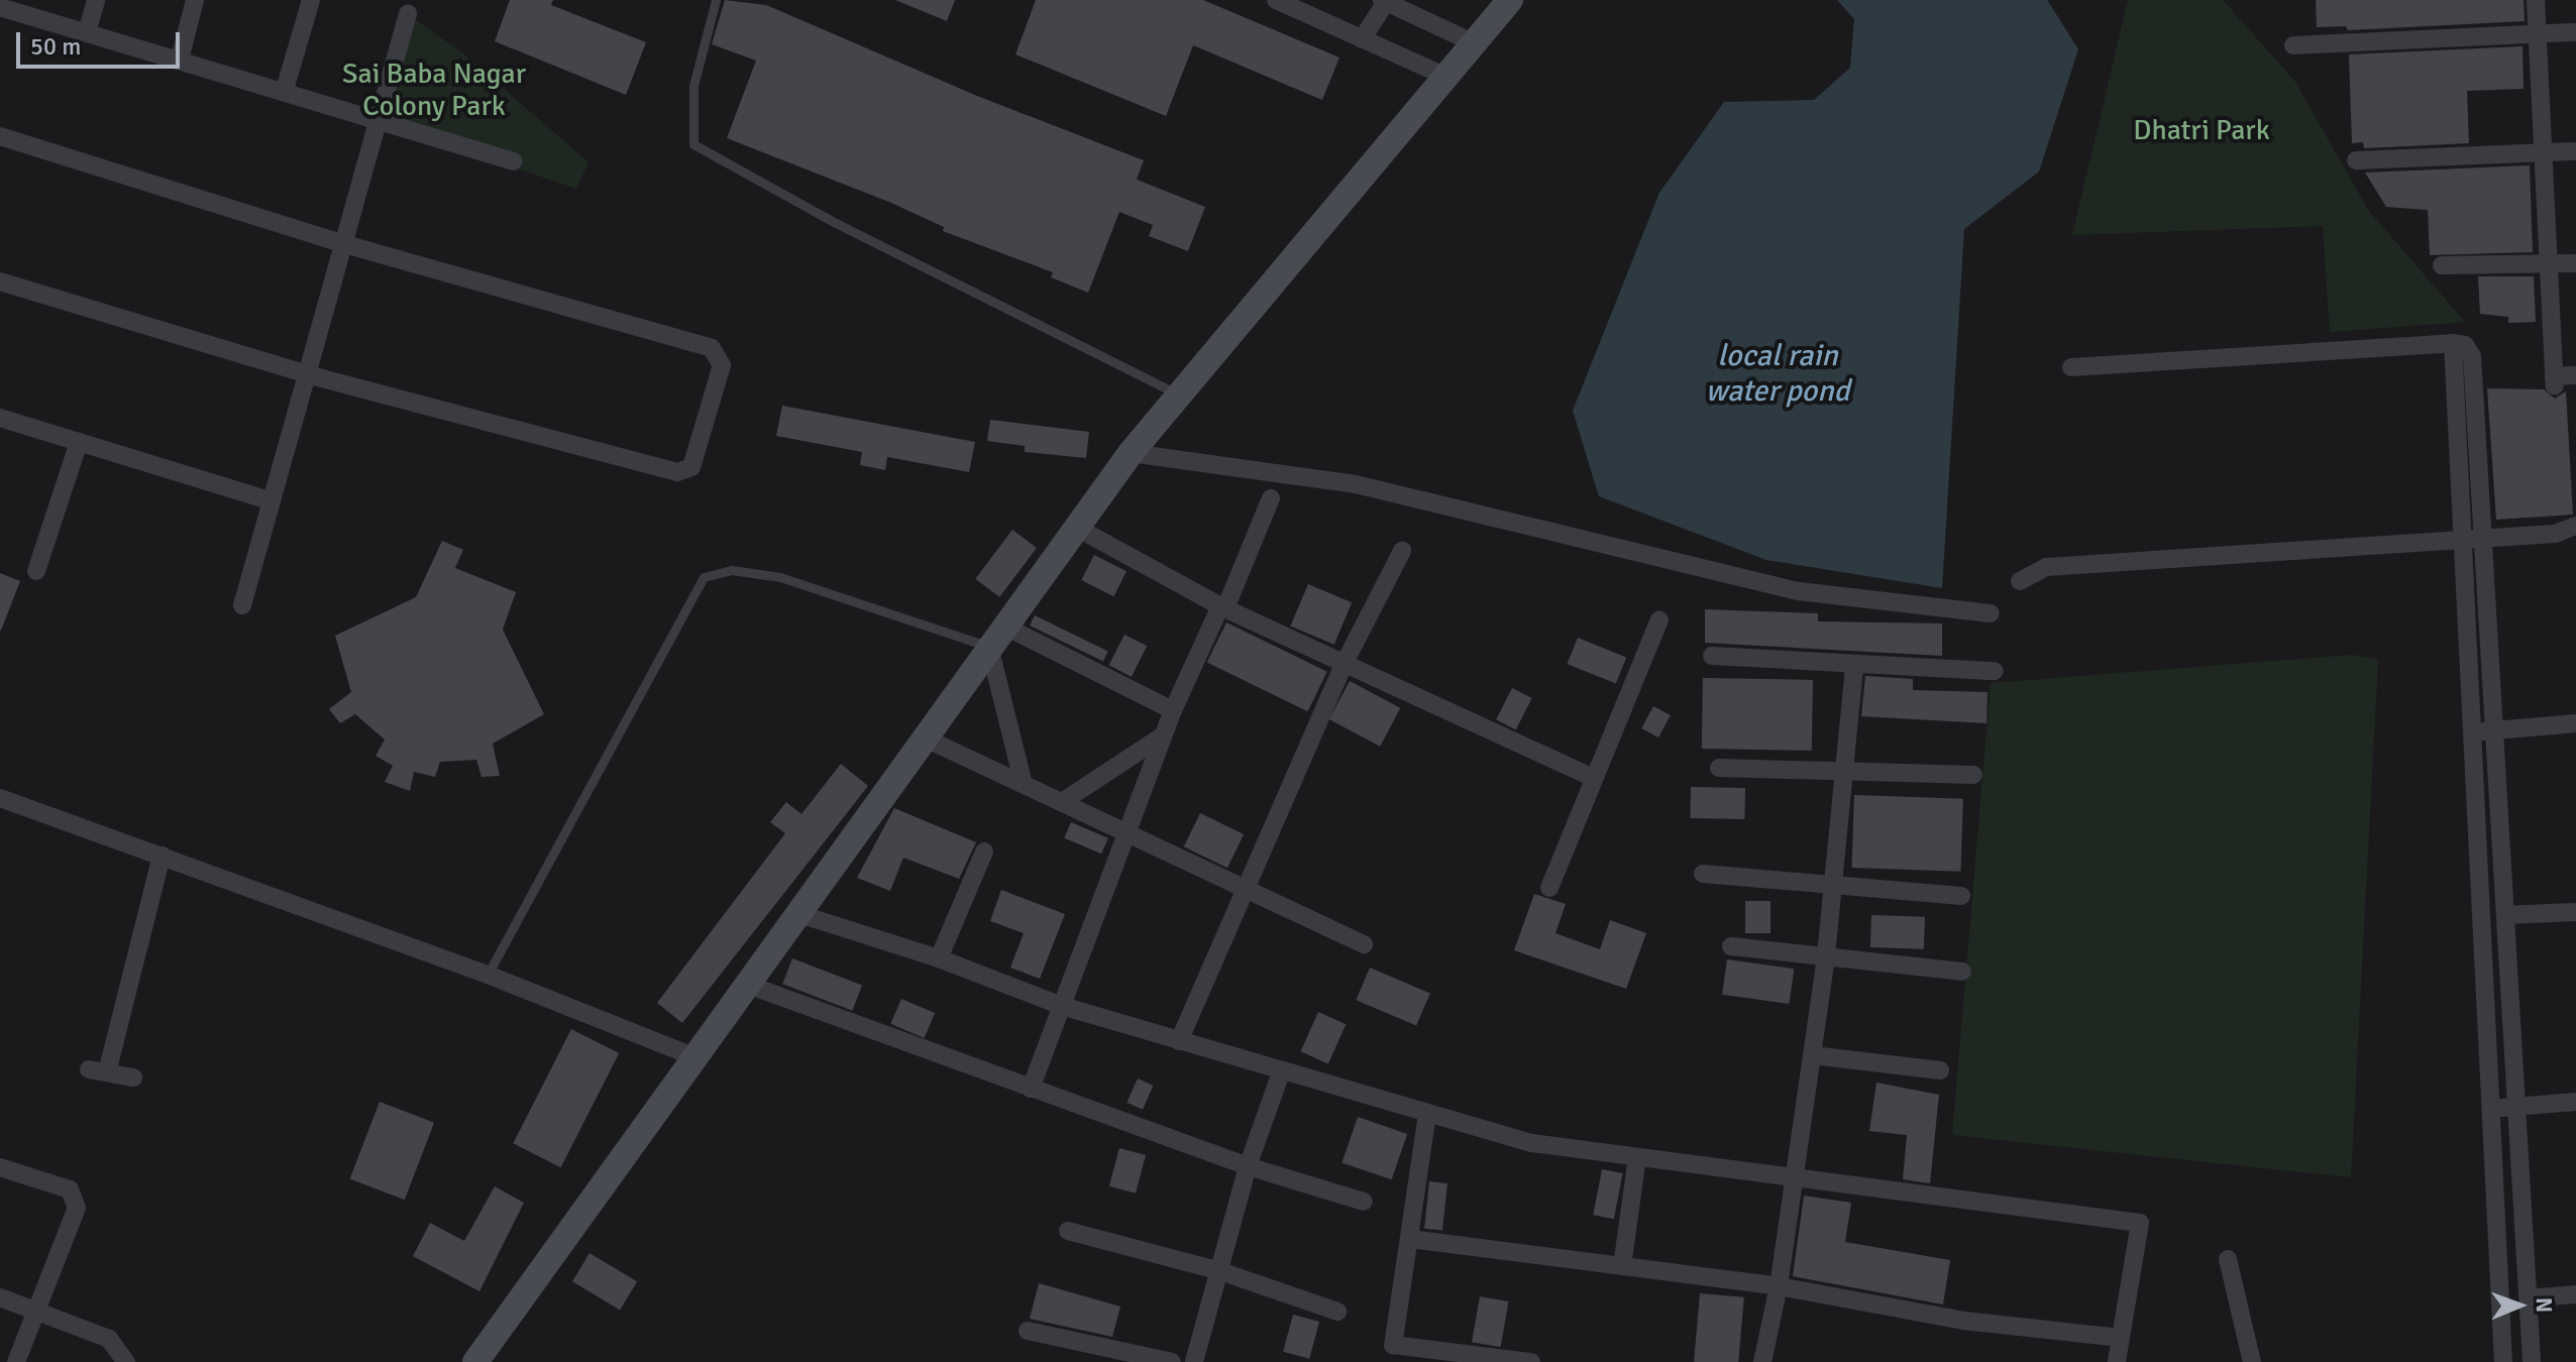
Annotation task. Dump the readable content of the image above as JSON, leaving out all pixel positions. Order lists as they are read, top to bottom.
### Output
{
  "water": ["local rain water pond"],
  "parks": ["Sai Baba Nagar Colony Park", "Dhatri Park"],
  "scale_bar": "50 m",
  "north": "right"
}
